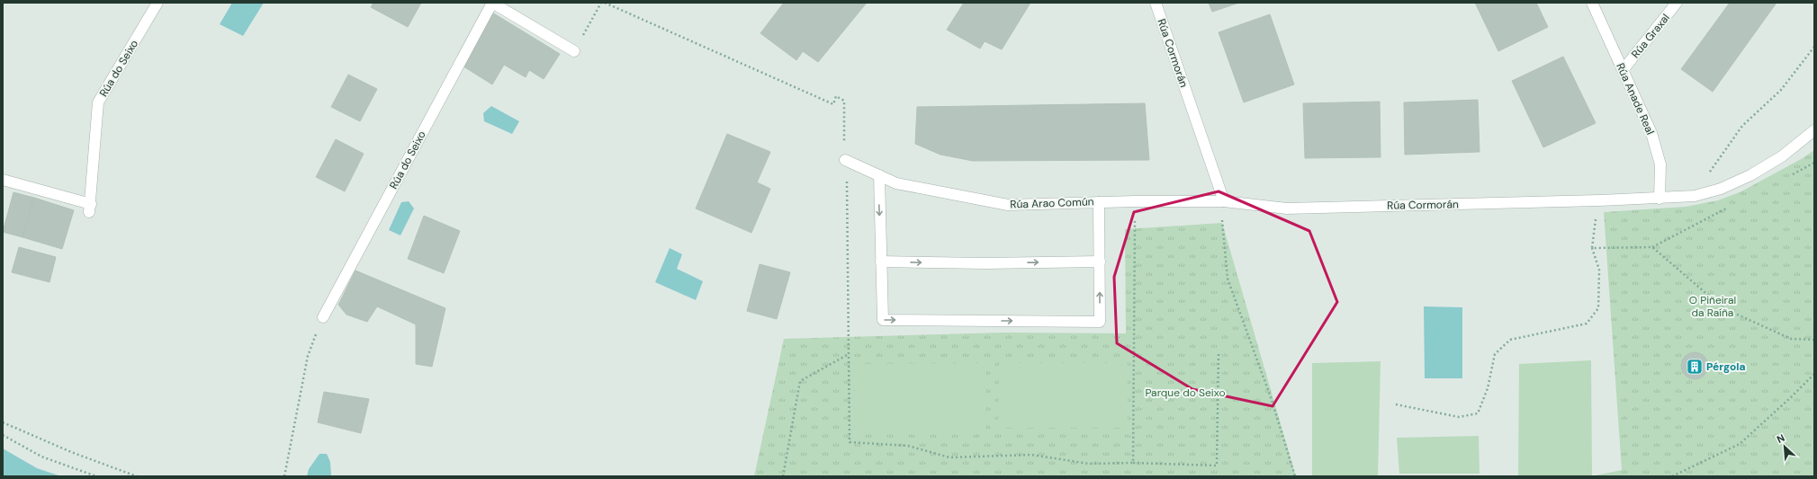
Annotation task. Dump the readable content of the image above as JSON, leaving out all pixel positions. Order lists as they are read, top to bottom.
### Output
{
  "streets": {
    "street": [
      "Rúa Graxal",
      "Rúa Cormorán",
      "Rúa do Seixo",
      "Rúa Anade Real",
      "Rúa Arao Común"
    ]
  },
  "crossings": [
    ["Rúa Graxal", "Rúa Anade Real"],
    ["Rúa Cormorán", "Rúa Anade Real"],
    ["Rúa Cormorán", "Rúa Arao Común"]
  ],
  "parks": ["O Piñeiral da Raíña", "Parque do Seixo"],
  "places": {
    "building": ["Pérgola"]
  },
  "north": "top left"
}
